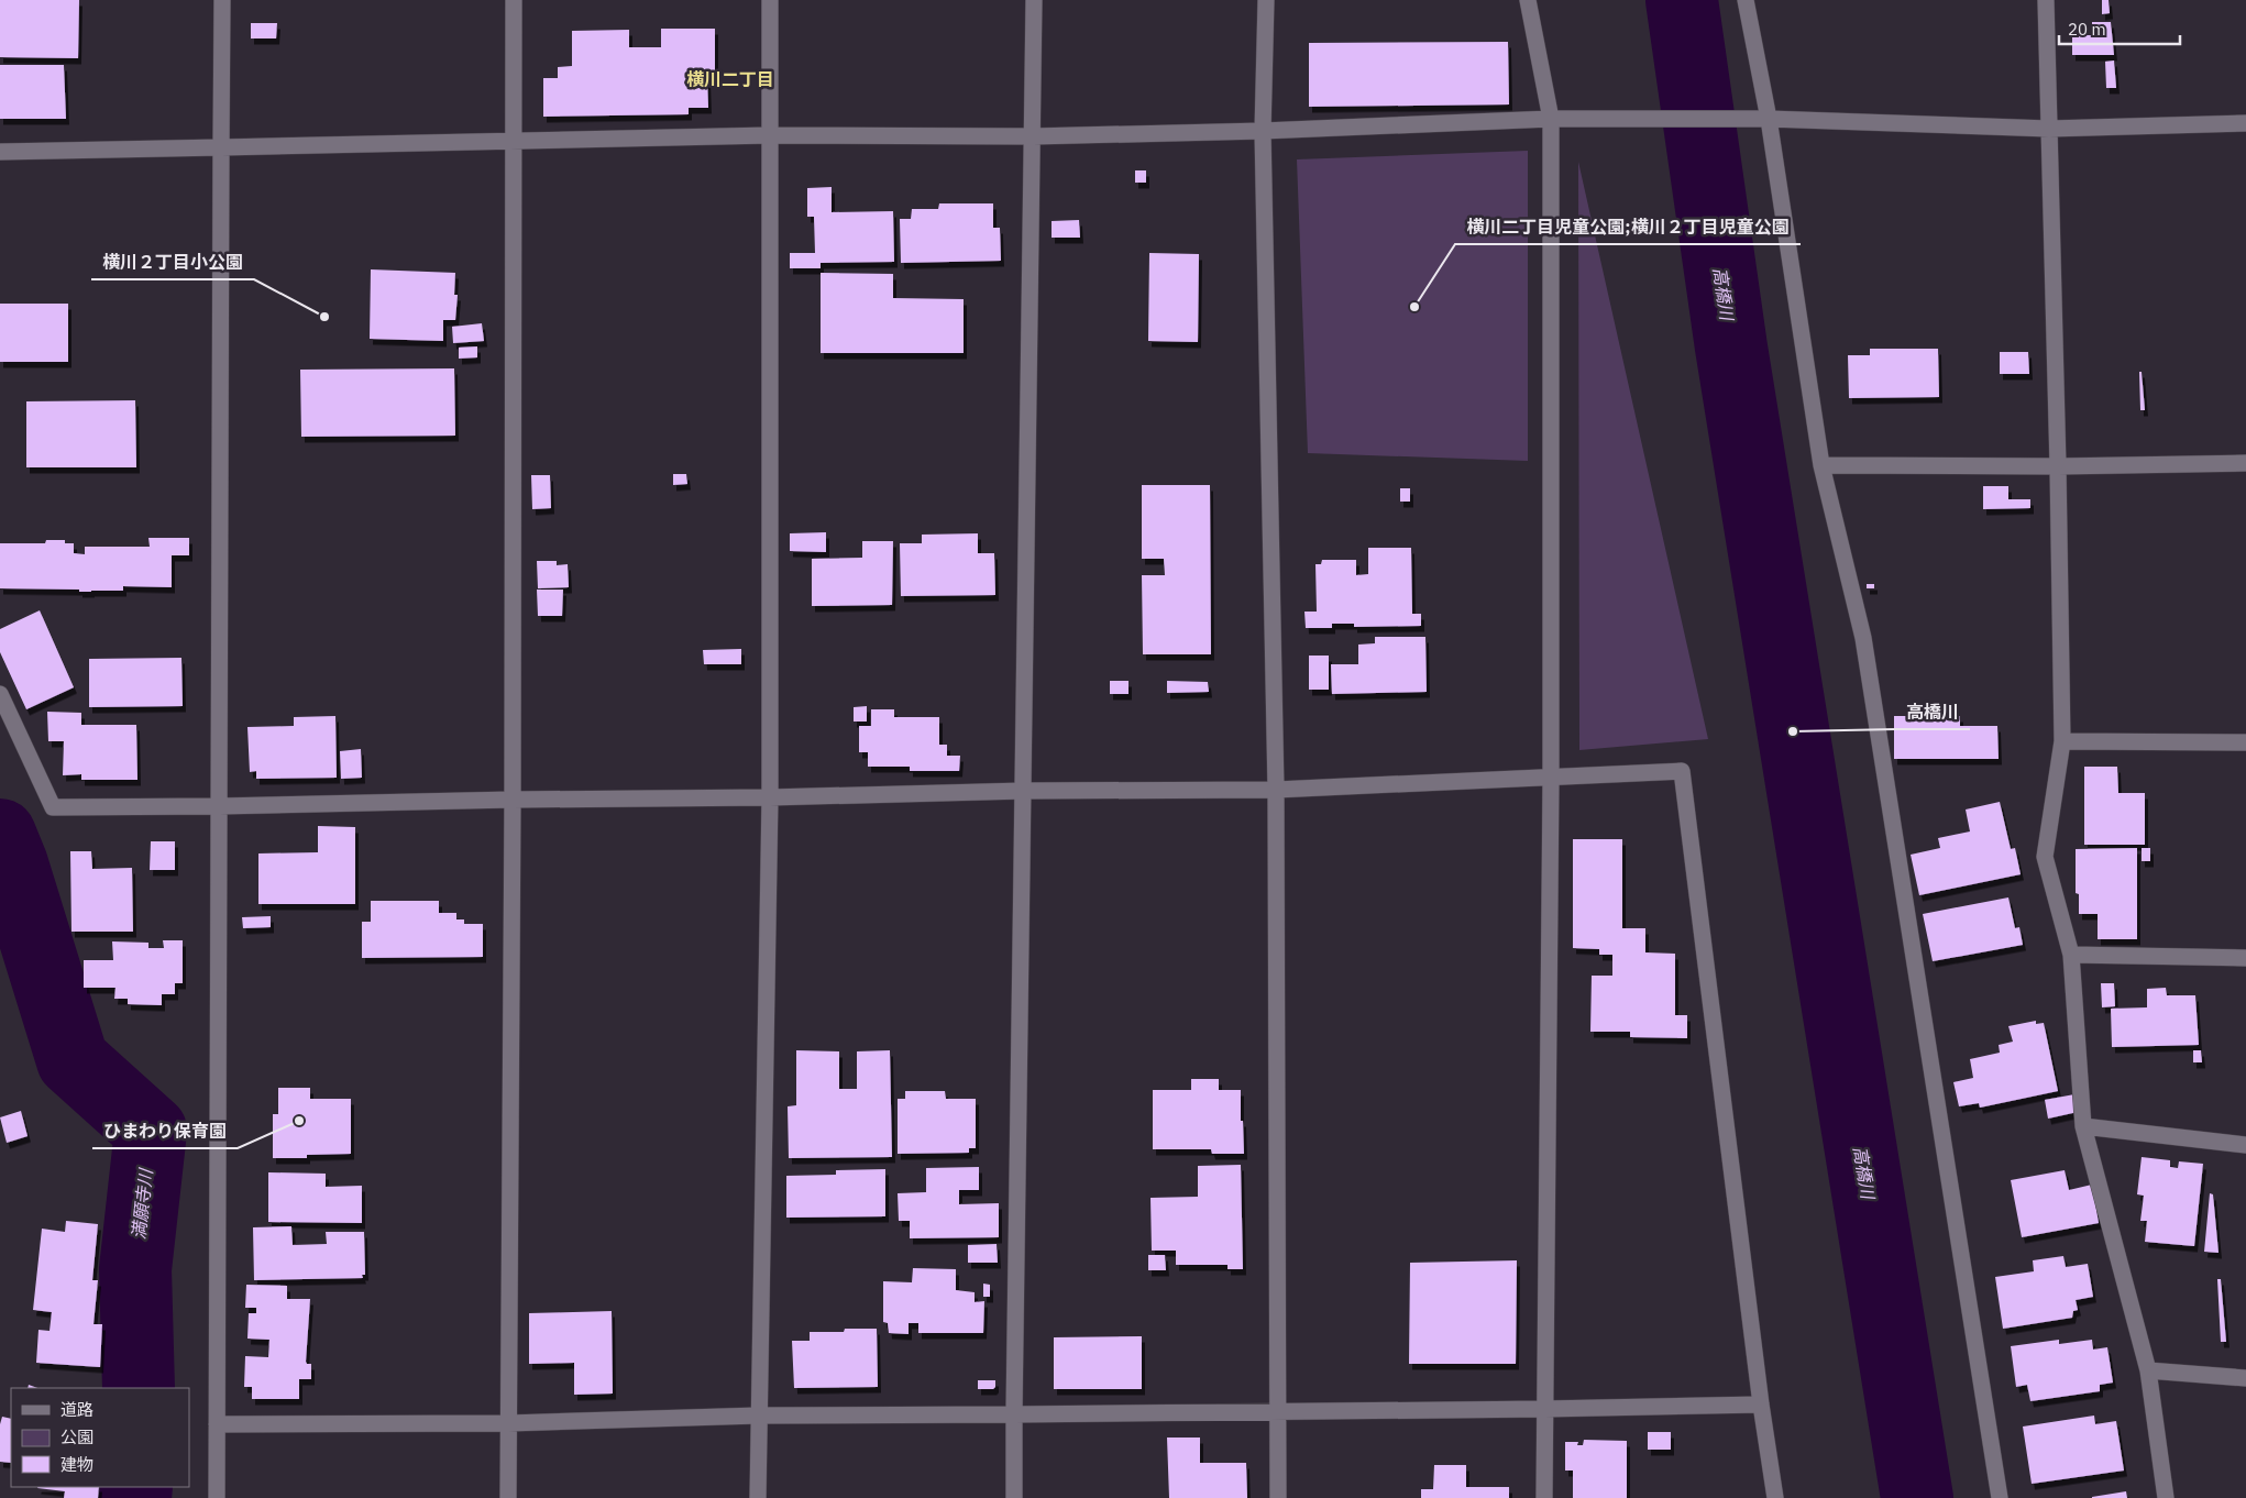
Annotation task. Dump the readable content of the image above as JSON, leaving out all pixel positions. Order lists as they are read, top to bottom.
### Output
{
  "districts": ["横川二丁目"],
  "water": ["高橋川", "満願寺川"],
  "places": [
    "横川二丁目児童公園;横川２丁目児童公園",
    "横川２丁目小公園",
    "高橋川",
    "ひまわり保育園"
  ],
  "legend": ["道路", "公園", "建物"],
  "scale_bar": "20 m"
}
